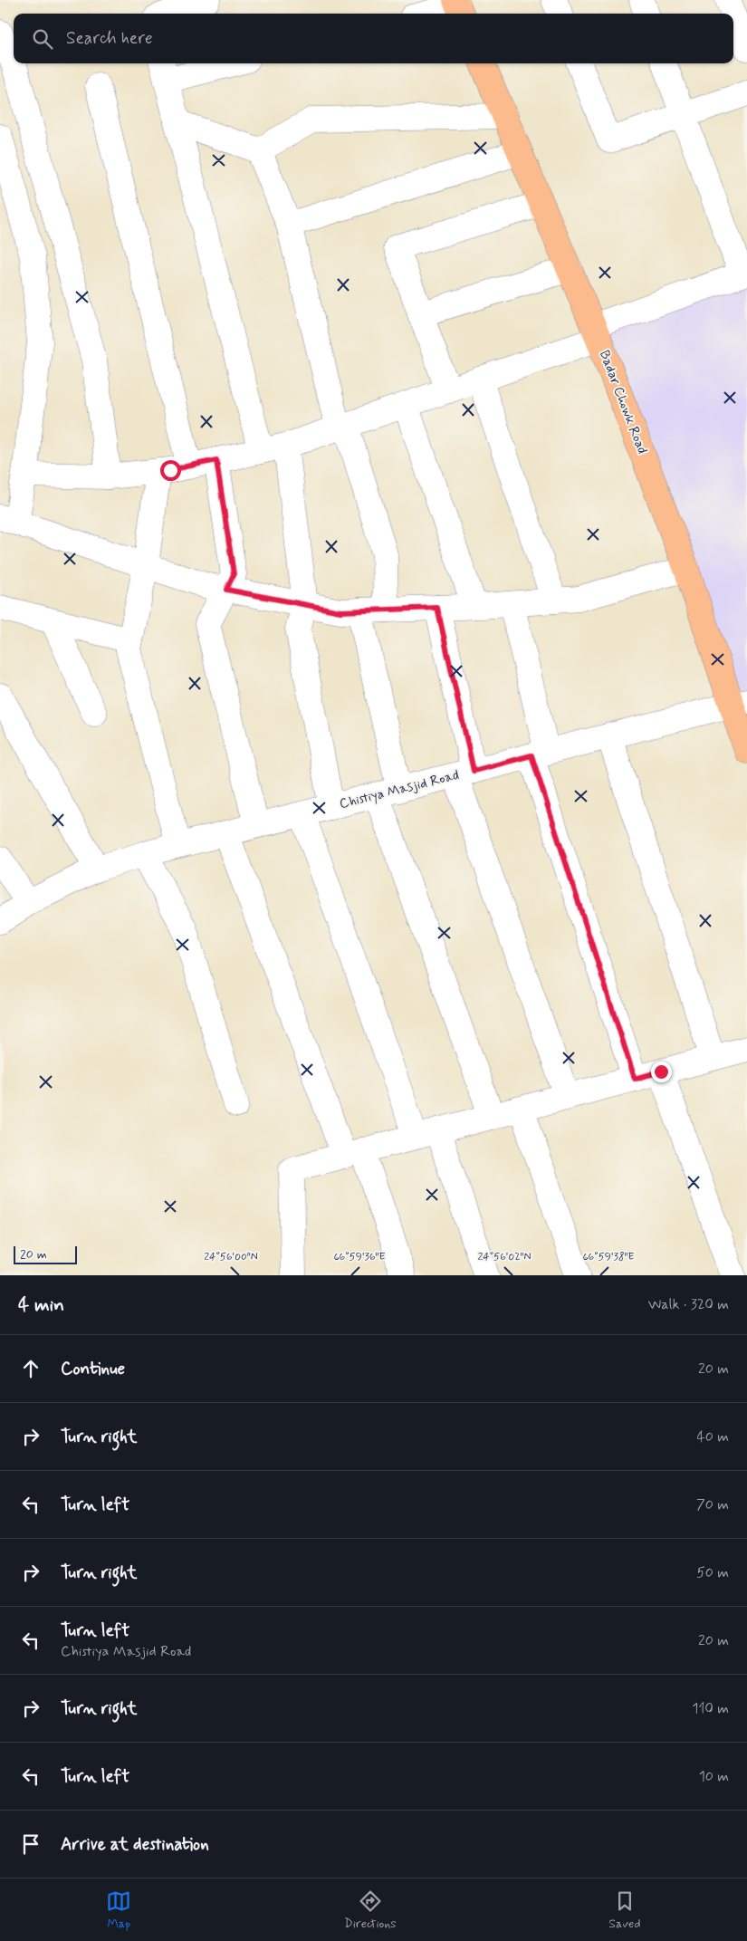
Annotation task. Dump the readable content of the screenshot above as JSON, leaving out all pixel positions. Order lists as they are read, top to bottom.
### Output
{
  "streets": {
    "main road": ["Badar Chowk Road"],
    "street": ["Chistiya Masjid Road"]
  },
  "crossings": [
    ["Badar Chowk Road", "Chistiya Masjid Road"]
  ],
  "scale_bar": "20 m",
  "page": {
    "search": "Search here",
    "scale": "20 m",
    "heading": ["4 min", "Walk · 320 m"],
    "list": [
      ["Continue", "20 m"],
      ["Turn right", "40 m"],
      ["Turn left", "70 m"],
      ["Turn right", "50 m"],
      ["Turn left", "Chistiya Masjid Road", "20 m"],
      ["Turn right", "110 m"],
      ["Turn left", "10 m"],
      "Arrive at destination"
    ],
    "nav": ["Map", "Directions", "Saved"]
  },
  "coordinates": [
    "24°56'00\"N",
    "66°59'36\"E",
    "24°56'02\"N",
    "66°59'38\"E"
  ]
}
